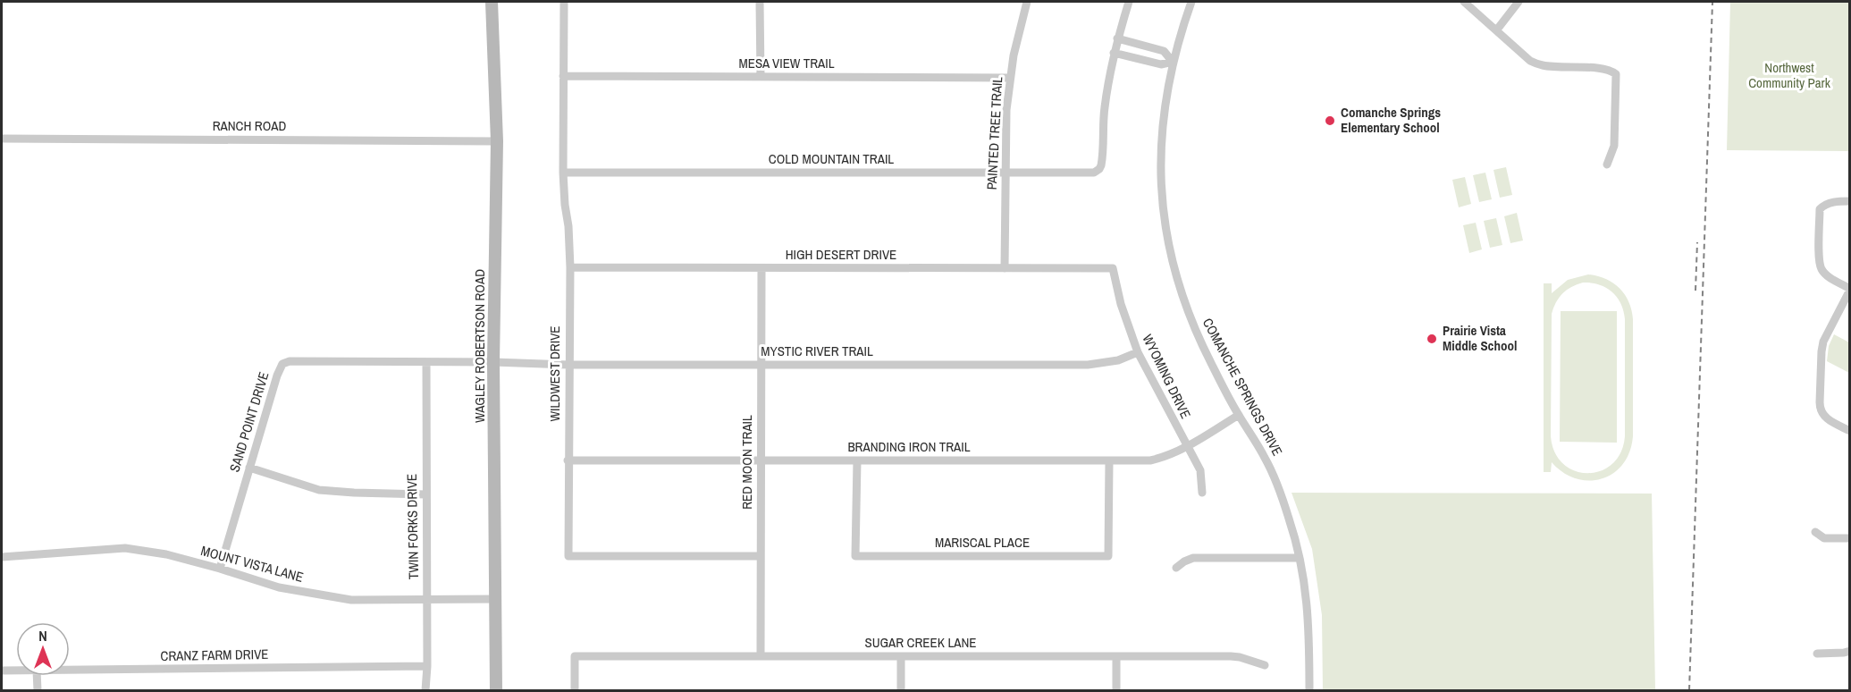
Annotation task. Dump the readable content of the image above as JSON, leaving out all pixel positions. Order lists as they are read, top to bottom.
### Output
{
  "streets": {
    "street": [
      "MESA VIEW TRAIL",
      "RANCH ROAD",
      "PAINTED TREE TRAIL",
      "COLD MOUNTAIN TRAIL",
      "HIGH DESERT DRIVE",
      "WAGLEY ROBERTSON ROAD",
      "MYSTIC RIVER TRAIL",
      "WILDWEST DRIVE",
      "WYOMING DRIVE",
      "COMANCHE SPRINGS DRIVE",
      "SAND POINT DRIVE",
      "BRANDING IRON TRAIL",
      "RED MOON TRAIL",
      "TWIN FORKS DRIVE",
      "MARISCAL PLACE",
      "MOUNT VISTA LANE",
      "SUGAR CREEK LANE",
      "CRANZ FARM DRIVE"
    ]
  },
  "crossings": [
    ["MESA VIEW TRAIL", "PAINTED TREE TRAIL"],
    ["MESA VIEW TRAIL", "WILDWEST DRIVE"],
    ["RANCH ROAD", "WAGLEY ROBERTSON ROAD"],
    ["PAINTED TREE TRAIL", "COLD MOUNTAIN TRAIL"],
    ["PAINTED TREE TRAIL", "HIGH DESERT DRIVE"],
    ["COLD MOUNTAIN TRAIL", "WILDWEST DRIVE"],
    ["HIGH DESERT DRIVE", "WILDWEST DRIVE"],
    ["HIGH DESERT DRIVE", "WYOMING DRIVE"],
    ["HIGH DESERT DRIVE", "RED MOON TRAIL"],
    ["WAGLEY ROBERTSON ROAD", "MYSTIC RIVER TRAIL"],
    ["WAGLEY ROBERTSON ROAD", "SAND POINT DRIVE"],
    ["WAGLEY ROBERTSON ROAD", "MOUNT VISTA LANE"],
    ["MYSTIC RIVER TRAIL", "WILDWEST DRIVE"],
    ["MYSTIC RIVER TRAIL", "WYOMING DRIVE"],
    ["MYSTIC RIVER TRAIL", "SAND POINT DRIVE"],
    ["MYSTIC RIVER TRAIL", "RED MOON TRAIL"],
    ["WILDWEST DRIVE", "BRANDING IRON TRAIL"],
    ["WILDWEST DRIVE", "RED MOON TRAIL"],
    ["WYOMING DRIVE", "BRANDING IRON TRAIL"],
    ["COMANCHE SPRINGS DRIVE", "BRANDING IRON TRAIL"],
    ["SAND POINT DRIVE", "TWIN FORKS DRIVE"],
    ["SAND POINT DRIVE", "MOUNT VISTA LANE"],
    ["BRANDING IRON TRAIL", "RED MOON TRAIL"],
    ["BRANDING IRON TRAIL", "MARISCAL PLACE"],
    ["RED MOON TRAIL", "SUGAR CREEK LANE"],
    ["TWIN FORKS DRIVE", "MOUNT VISTA LANE"],
    ["TWIN FORKS DRIVE", "CRANZ FARM DRIVE"]
  ],
  "parks": ["Northwest Community Park"],
  "places": ["Comanche Springs Elementary School", "Prairie Vista Middle School"],
  "north": "top"
}
